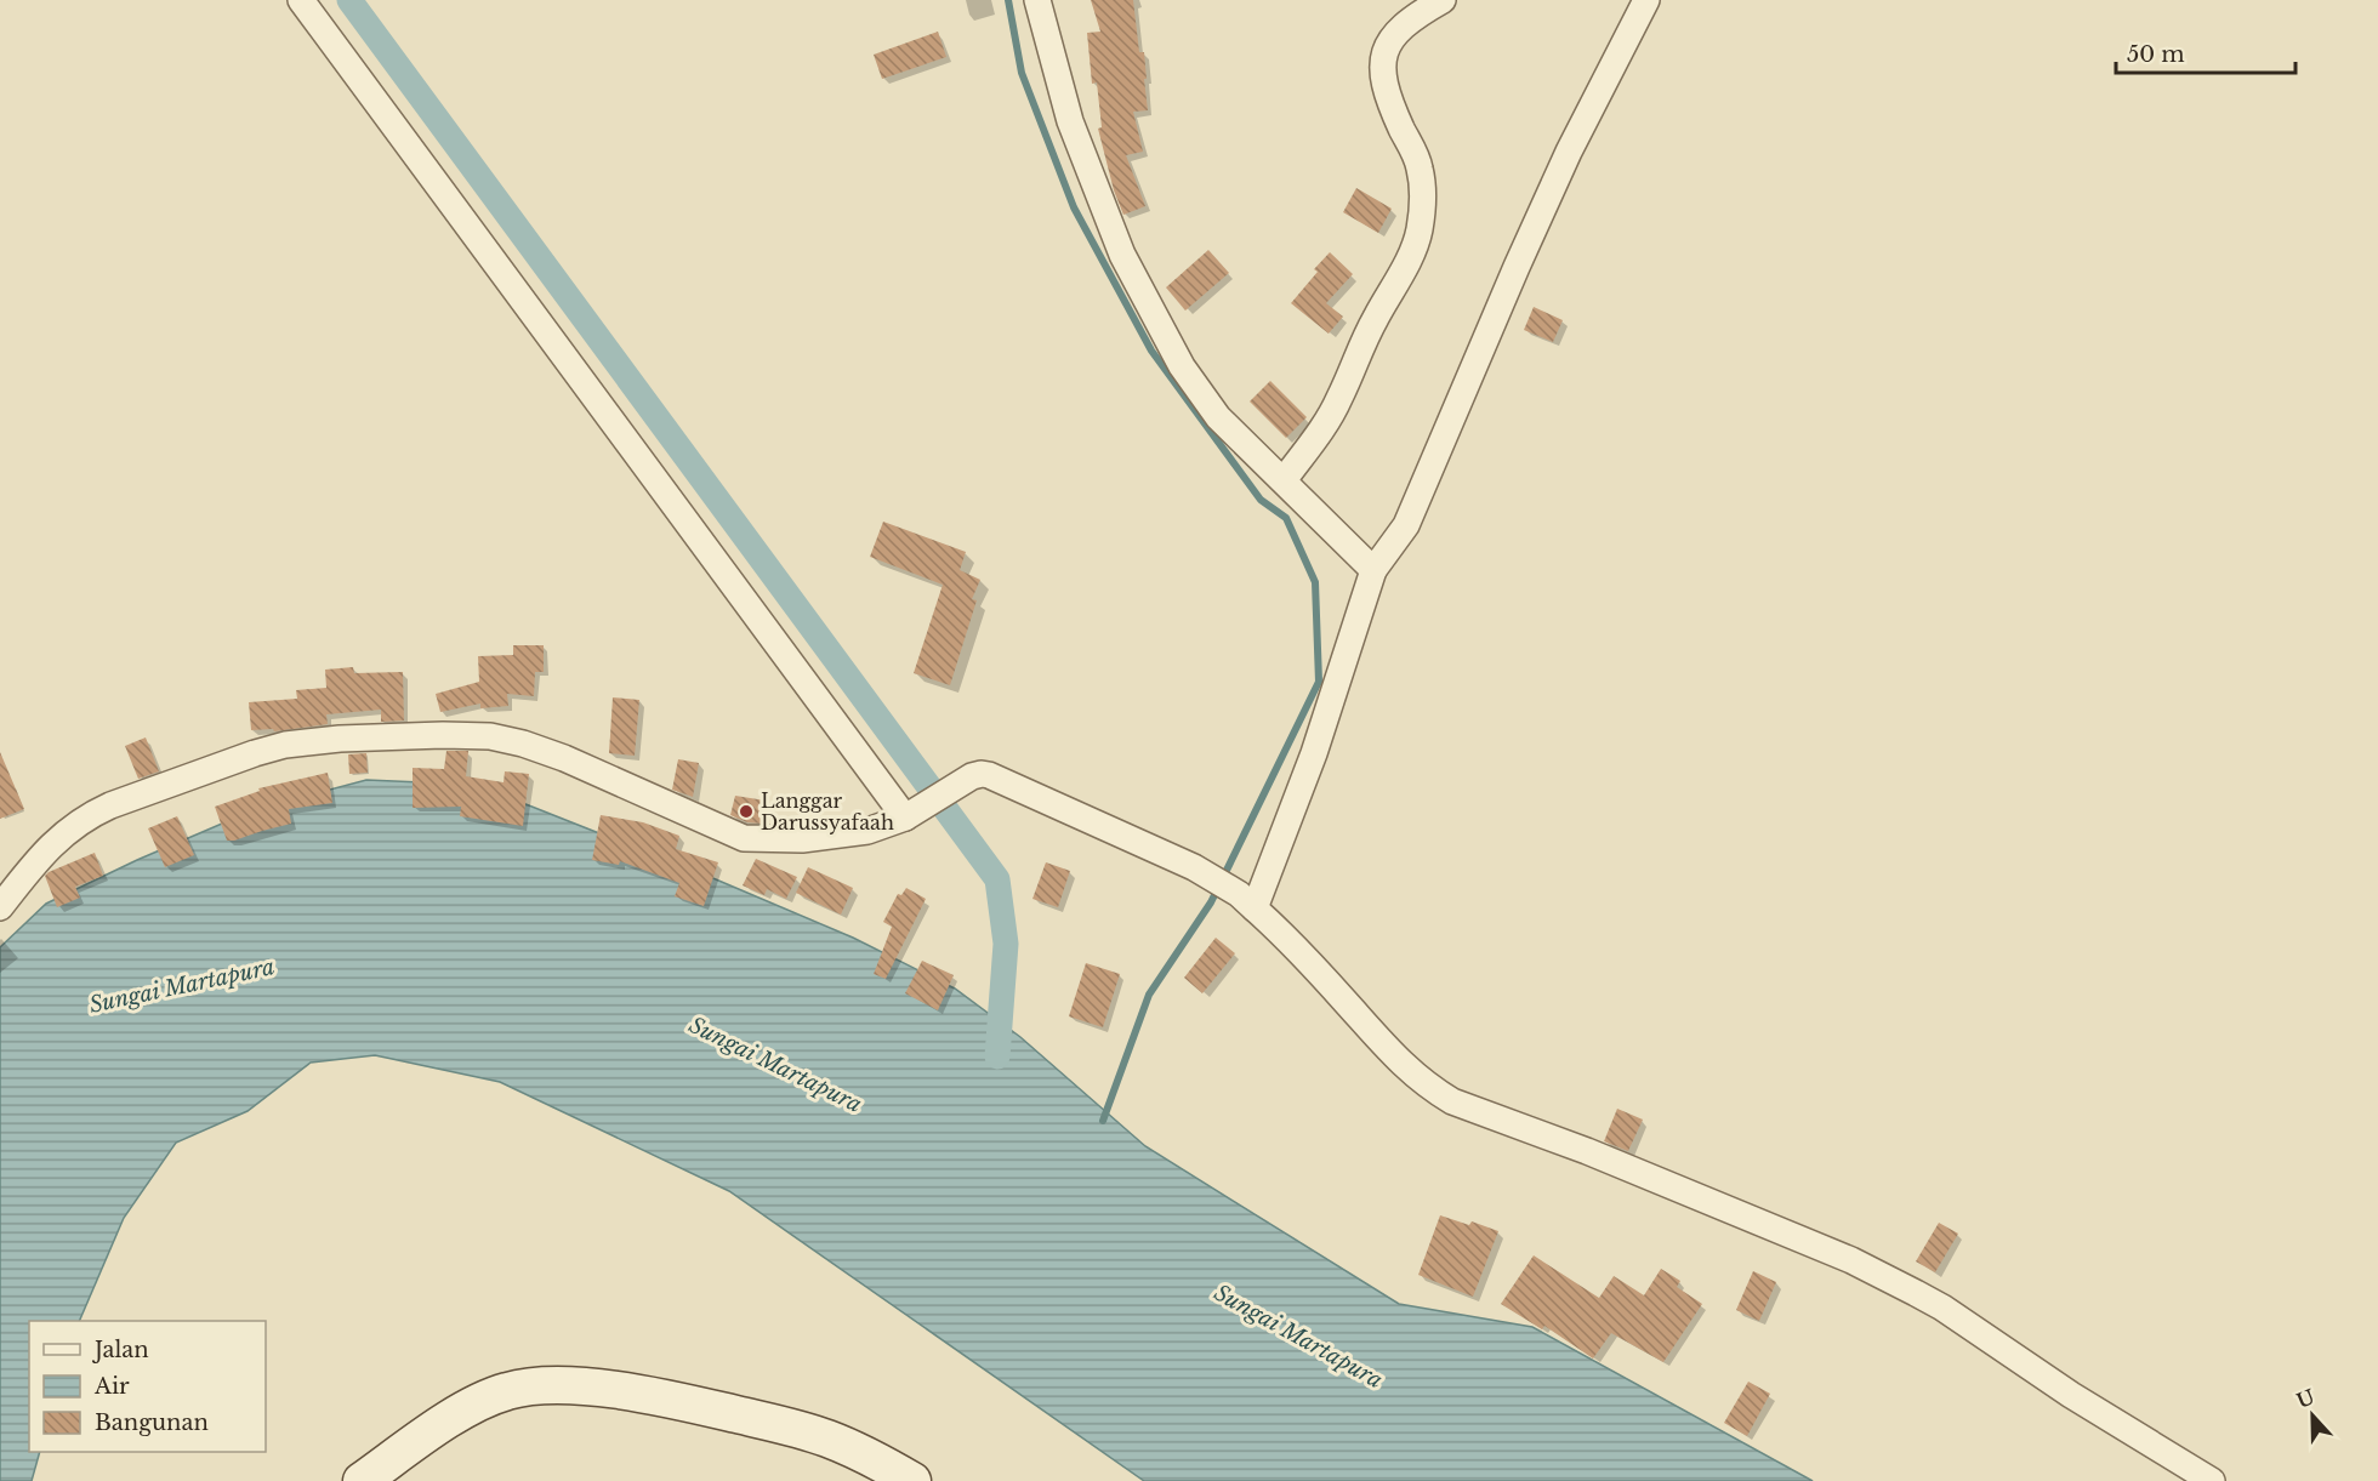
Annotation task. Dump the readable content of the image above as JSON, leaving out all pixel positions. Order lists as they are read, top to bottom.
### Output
{
  "water": ["Sungai Martapura"],
  "places": ["Langgar Darussyafaah"],
  "legend": ["Jalan", "Air", "Bangunan"],
  "scale_bar": "50 m",
  "north": "top"
}
